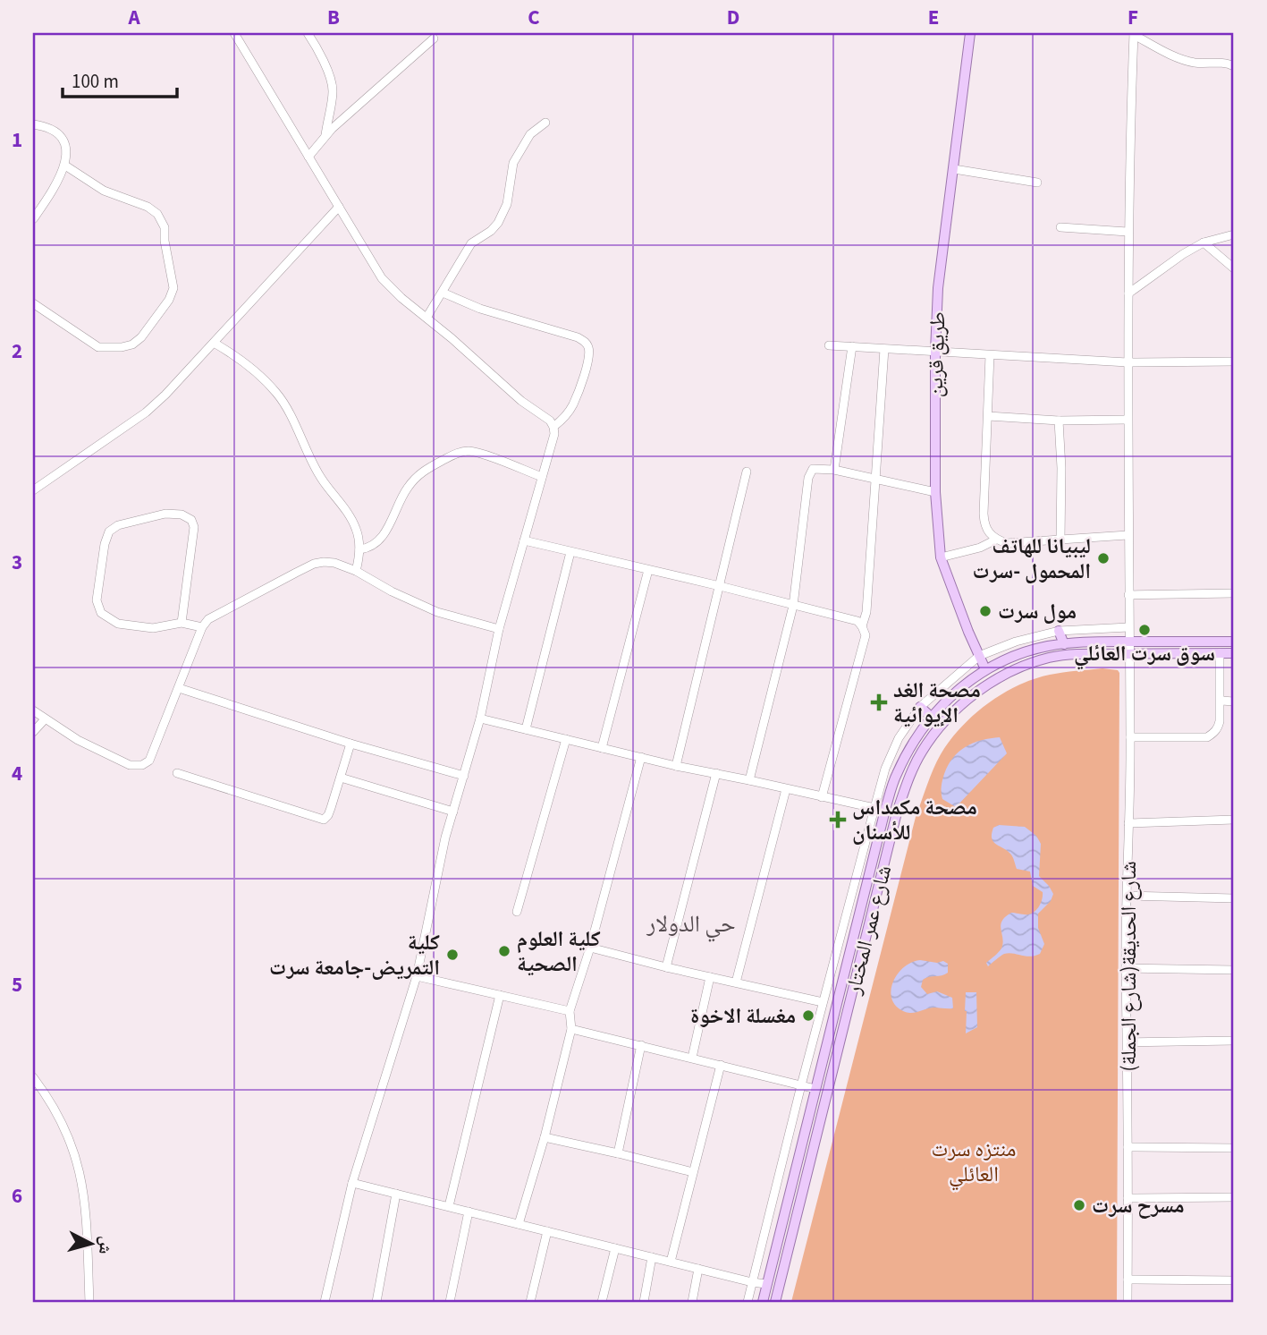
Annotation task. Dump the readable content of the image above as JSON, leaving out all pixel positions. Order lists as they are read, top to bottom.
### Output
{
  "streets": {
    "main road": ["طريق قرين", "شارع عمر المختار"],
    "street": ["شارع الحديقة(شارع الجملة)"]
  },
  "crossings": [
    ["شارع عمر المختار", "شارع الحديقة(شارع الجملة)"]
  ],
  "districts": ["حي الدولار"],
  "parks": ["منتزه سرت العائلي"],
  "places": {
    "other": [
      "ليبيانا للهاتف المحمول -سرت",
      "مول سرت",
      "سوق سرت العائلي",
      "كلية العلوم الصحية",
      "كلية التمريض-جامعة سرت",
      "مغسلة الاخوة",
      "مسرح سرت"
    ],
    "health": ["مصحة الغد الإيوائية", "مصحة مكمداس للأسنان"]
  },
  "scale_bar": "100 m",
  "north": "right",
  "grid": {
    "columns": [
      "A",
      "B",
      "C",
      "D",
      "E",
      "F"
    ],
    "rows": [
      "1",
      "2",
      "3",
      "4",
      "5",
      "6"
    ]
  }
}
